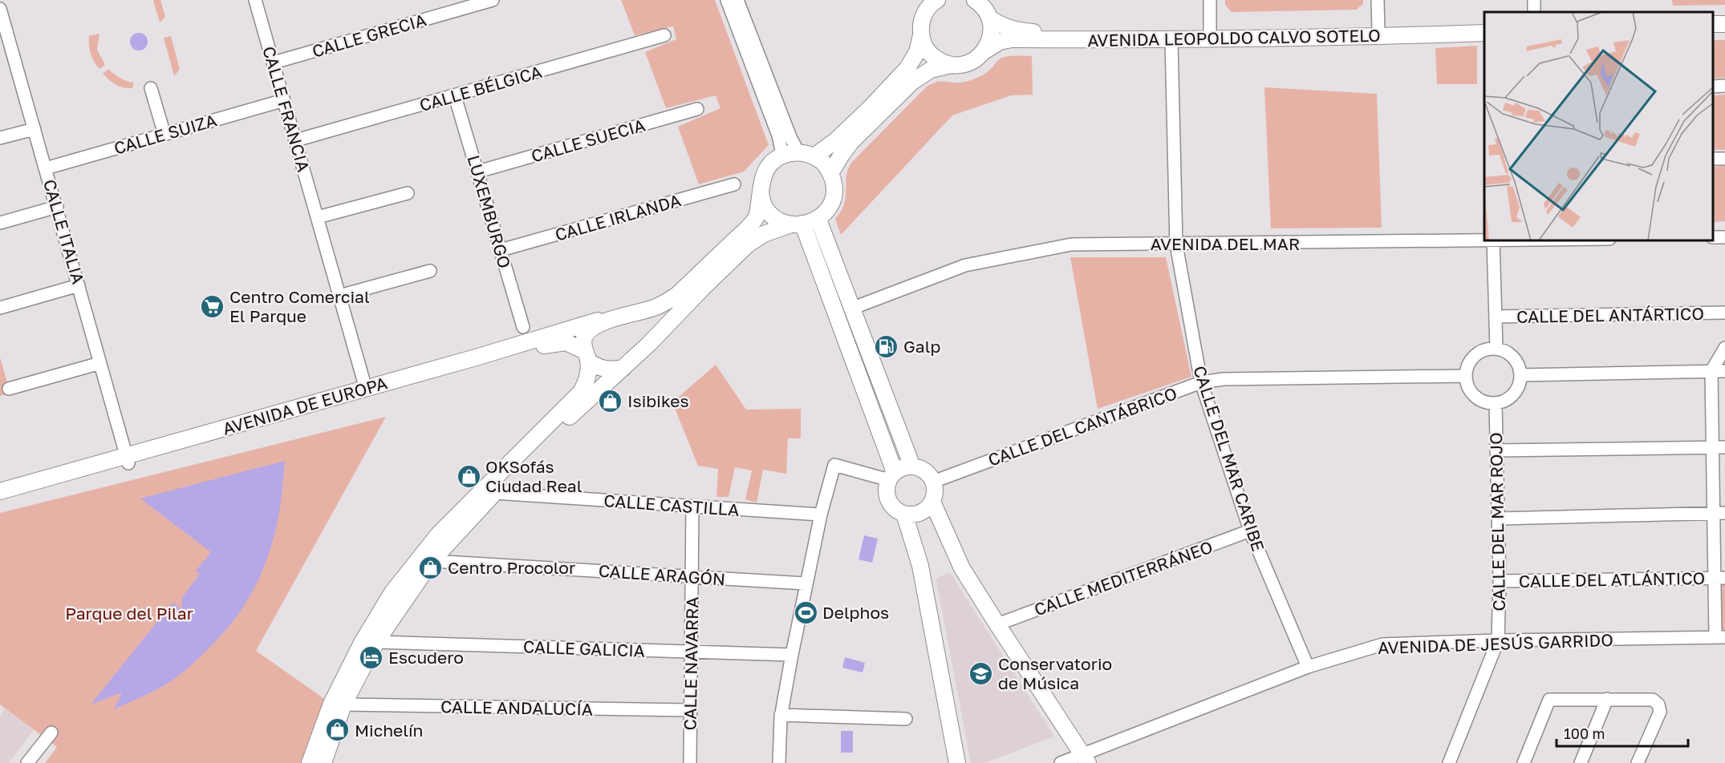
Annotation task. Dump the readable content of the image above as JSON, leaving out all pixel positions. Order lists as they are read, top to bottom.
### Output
{
  "streets": {
    "main road": ["AVENIDA LEOPOLDO CALVO SOTELO", "AVENIDA DE EUROPA"],
    "street": [
      "CALLE GRECIA",
      "CALLE BÉLGICA",
      "CALLE FRANCIA",
      "CALLE SUIZA",
      "CALLE SUECIA",
      "LUXEMBURGO",
      "CALLE IRLANDA",
      "CALLE ITALIA",
      "AVENIDA DEL MAR",
      "CALLE DEL ANTÁRTICO",
      "CALLE DEL CANTÁBRICO",
      "CALLE DEL MAR CARIBE",
      "CALLE CASTILLA",
      "CALLE DEL MAR ROJO",
      "CALLE ARAGÓN",
      "CALLE MEDITERRÁNEO",
      "CALLE DEL ATLÁNTICO",
      "AVENIDA DE JESÚS GARRIDO",
      "CALLE GALICIA",
      "CALLE NAVARRA",
      "CALLE ANDALUCÍA"
    ]
  },
  "crossings": [
    ["CALLE GRECIA", "CALLE FRANCIA"],
    ["AVENIDA LEOPOLDO CALVO SOTELO", "CALLE DEL MAR CARIBE"],
    ["CALLE BÉLGICA", "CALLE FRANCIA"],
    ["CALLE BÉLGICA", "LUXEMBURGO"],
    ["CALLE FRANCIA", "CALLE SUIZA"],
    ["CALLE FRANCIA", "AVENIDA DE EUROPA"],
    ["CALLE SUIZA", "CALLE ITALIA"],
    ["CALLE SUECIA", "LUXEMBURGO"],
    ["LUXEMBURGO", "CALLE IRLANDA"],
    ["CALLE ITALIA", "AVENIDA DE EUROPA"],
    ["AVENIDA DEL MAR", "CALLE DEL MAR CARIBE"],
    ["CALLE DEL CANTÁBRICO", "CALLE DEL MAR CARIBE"],
    ["CALLE DEL CANTÁBRICO", "CALLE DEL MAR ROJO"],
    ["CALLE DEL MAR CARIBE", "CALLE MEDITERRÁNEO"],
    ["CALLE DEL MAR CARIBE", "AVENIDA DE JESÚS GARRIDO"],
    ["CALLE CASTILLA", "CALLE NAVARRA"],
    ["CALLE DEL MAR ROJO", "CALLE DEL ATLÁNTICO"],
    ["CALLE DEL MAR ROJO", "AVENIDA DE JESÚS GARRIDO"],
    ["CALLE ARAGÓN", "CALLE NAVARRA"],
    ["CALLE GALICIA", "CALLE NAVARRA"],
    ["CALLE NAVARRA", "CALLE ANDALUCÍA"]
  ],
  "parks": ["Parque del Pilar"],
  "places": {
    "supermarket": ["Centro Comercial El Parque"],
    "fuel station": ["Galp"],
    "shop": [
      "Isibikes",
      "OKSofás Ciudad Real",
      "Centro Procolor",
      "Michelín"
    ],
    "sports": ["Delphos"],
    "hotel": ["Escudero"],
    "school or university": ["Conservatorio de Música"]
  },
  "scale_bar": "100 m"
}
